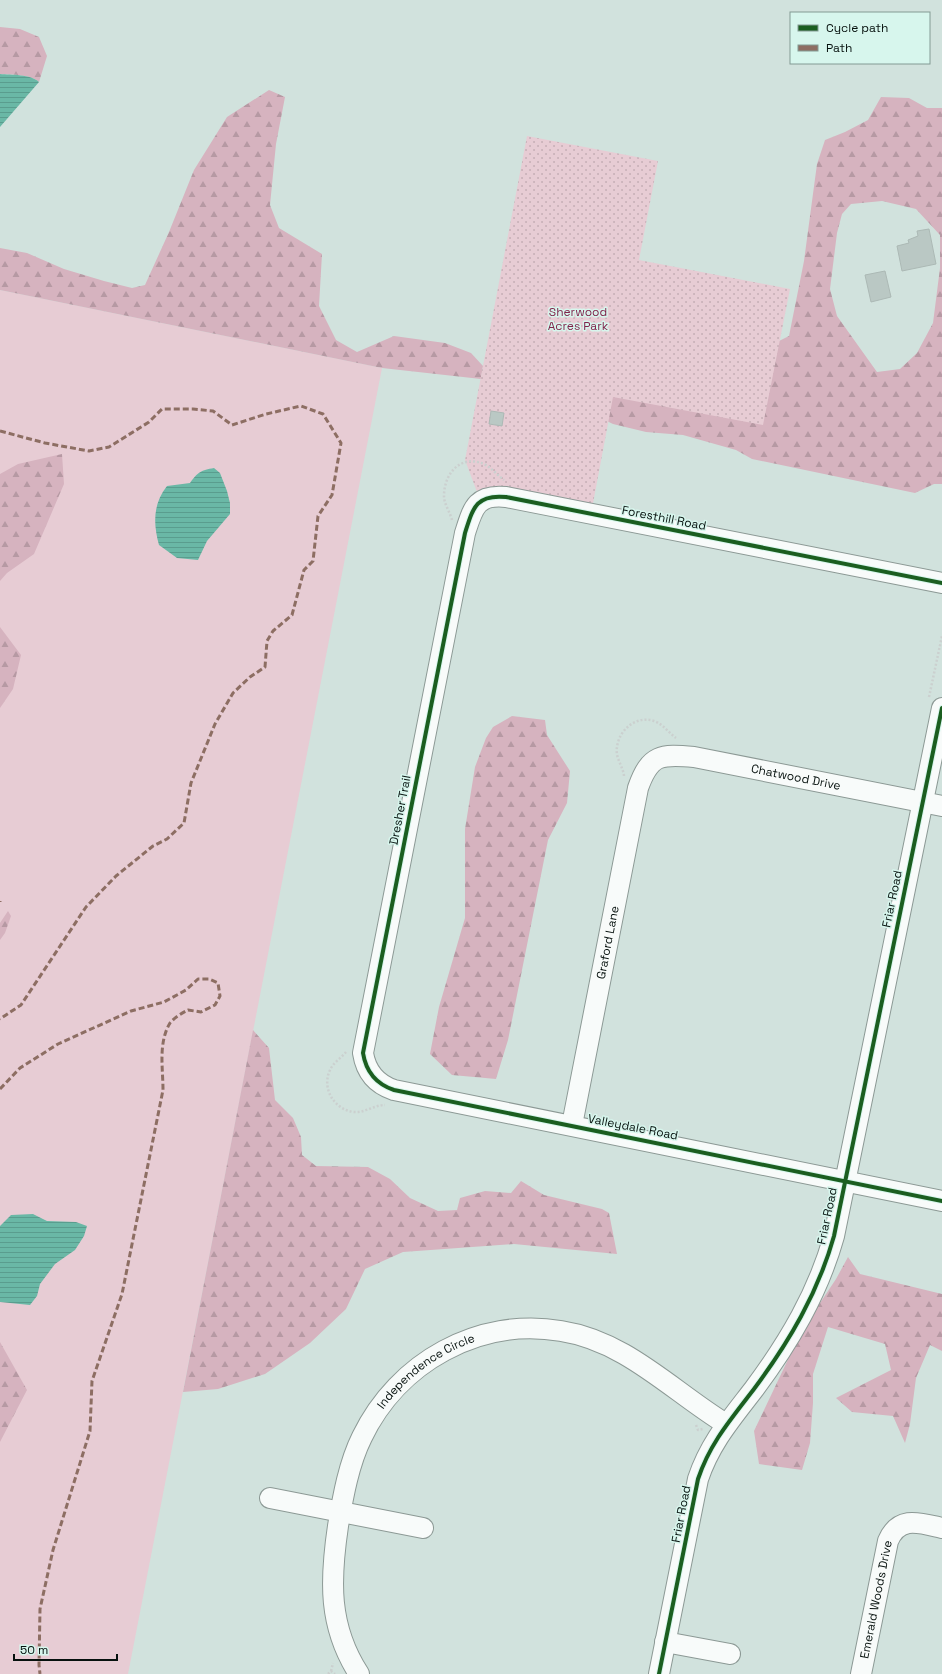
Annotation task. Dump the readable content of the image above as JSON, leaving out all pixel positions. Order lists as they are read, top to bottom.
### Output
{
  "streets": {
    "street": [
      "Foresthill Road",
      "Chatwood Drive",
      "Dresher Trail",
      "Friar Road",
      "Graford Lane",
      "Valleydale Road",
      "Independence Circle",
      "Emerald Woods Drive"
    ]
  },
  "crossings": [
    ["Foresthill Road", "Dresher Trail"],
    ["Chatwood Drive", "Friar Road"],
    ["Chatwood Drive", "Graford Lane"],
    ["Dresher Trail", "Valleydale Road"],
    ["Friar Road", "Valleydale Road"],
    ["Friar Road", "Independence Circle"],
    ["Graford Lane", "Valleydale Road"]
  ],
  "parks": ["Sherwood Acres Park"],
  "legend": ["Cycle path", "Path"],
  "scale_bar": "50 m"
}
